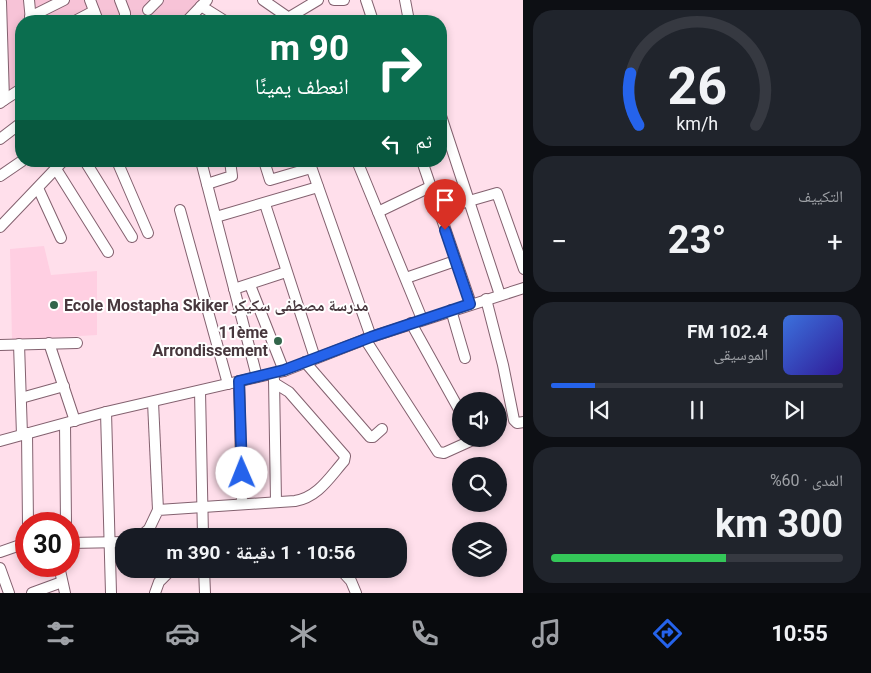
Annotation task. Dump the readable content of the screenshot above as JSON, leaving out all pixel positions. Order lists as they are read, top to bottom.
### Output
{
  "places": ["Ecole Mostapha Skiker مدرسة مصطفى سكيكر", "11ème Arrondissement"],
  "page": {
    "turn": ["90 m", "انعطف يمينًا"],
    "then": "ثم",
    "tile": [
      "التكييف",
      ["المدى · 60%", "300 km"]
    ],
    "heat": ["−", "23°", "+"],
    "song": ["102.4 FM", "الموسيقى"],
    "limit": "30",
    "trip": "10:56 · 1 دقيقة · 390 m",
    "tabs": "10:55",
    "gauge": ["26", "km/h"]
  }
}
